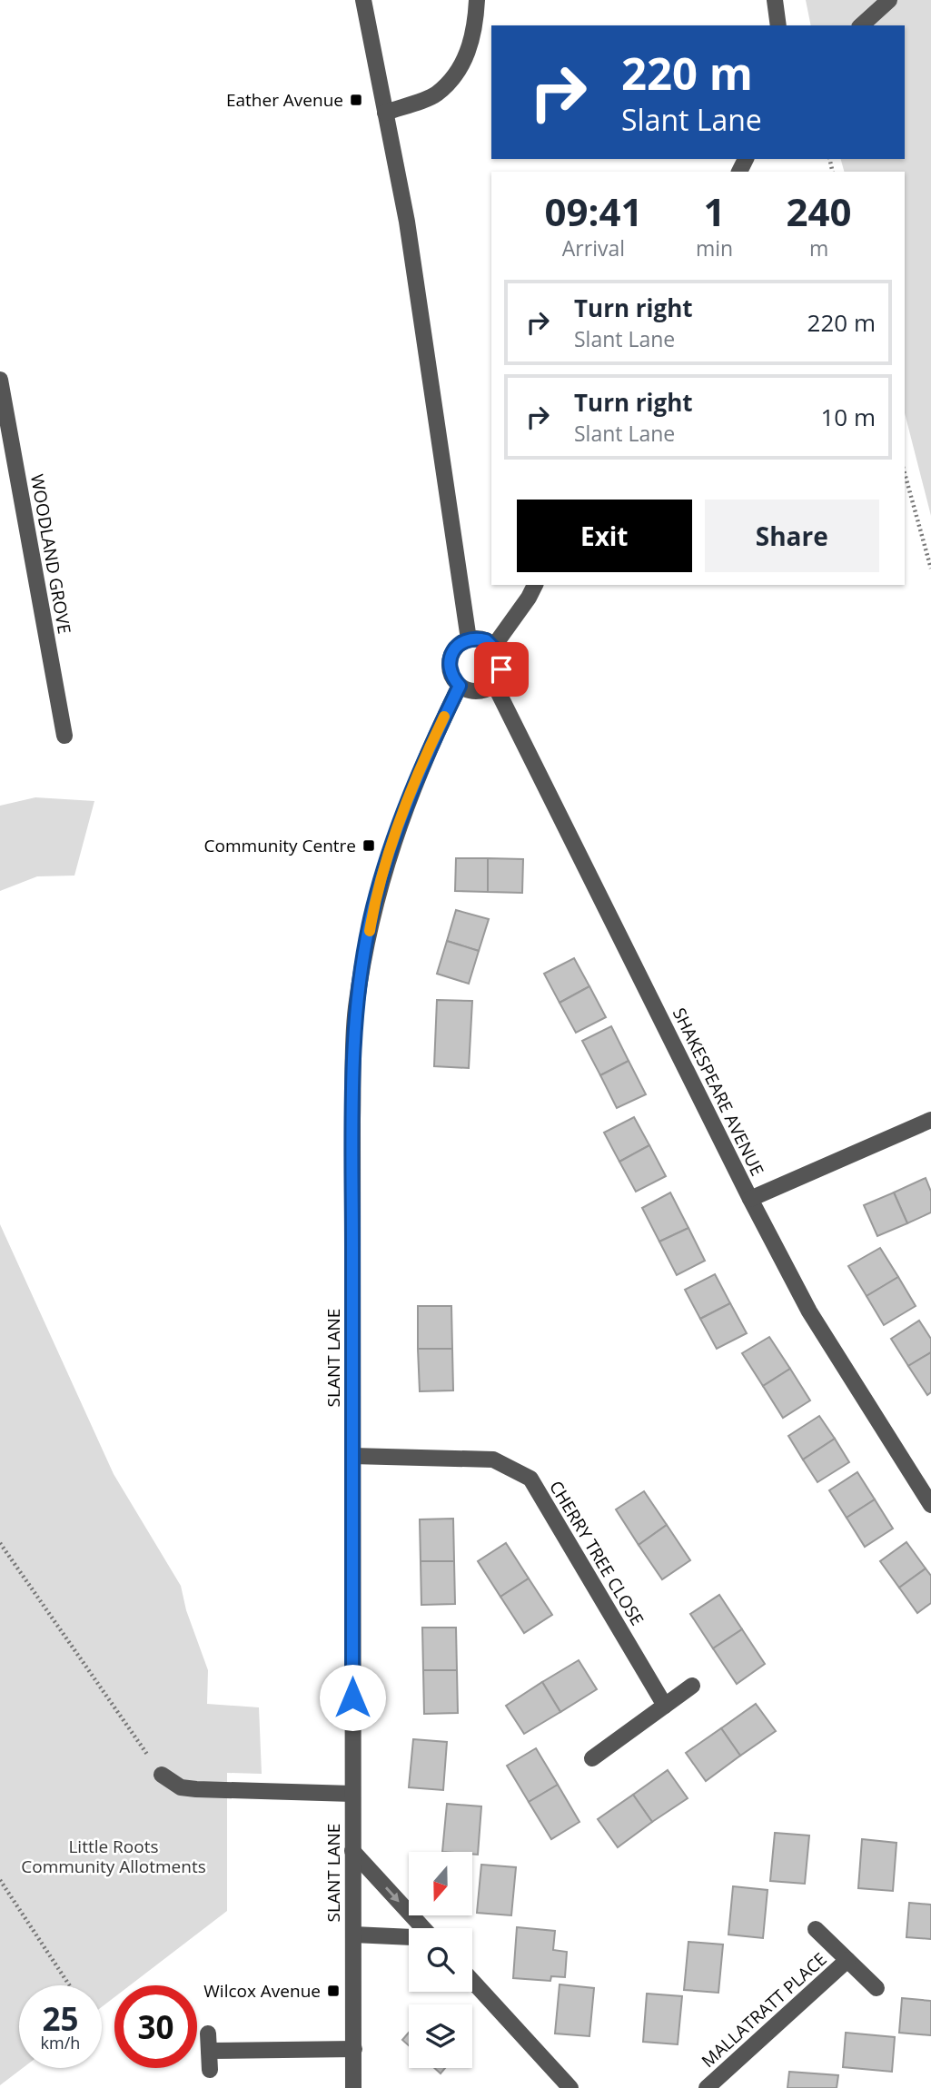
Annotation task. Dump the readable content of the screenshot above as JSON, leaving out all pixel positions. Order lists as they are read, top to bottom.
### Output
{
  "streets": {
    "street": [
      "WOODLAND GROVE",
      "SHAKESPEARE AVENUE",
      "SLANT LANE",
      "CHERRY TREE CLOSE",
      "MALLATRATT PLACE"
    ]
  },
  "crossings": [
    ["SHAKESPEARE AVENUE", "SLANT LANE"],
    ["SLANT LANE", "CHERRY TREE CLOSE"]
  ],
  "parks": ["Little Roots Community Allotments"],
  "places": {
    "transit": ["Eather Avenue", "Community Centre", "Wilcox Avenue"]
  },
  "north": "bottom",
  "page": {
    "turn": ["220 m", "Slant Lane"],
    "eta": [
      "09:41",
      "Arrival",
      "1",
      "min",
      "240",
      "m"
    ],
    "list": [
      {
        "name": "Turn right",
        "note": "Slant Lane",
        "value": "220 m"
      },
      {
        "name": "Turn right",
        "note": "Slant Lane",
        "value": "10 m"
      }
    ],
    "buttons": ["Exit", "Share"],
    "speed": "25 km/h",
    "limit": "30"
  }
}
